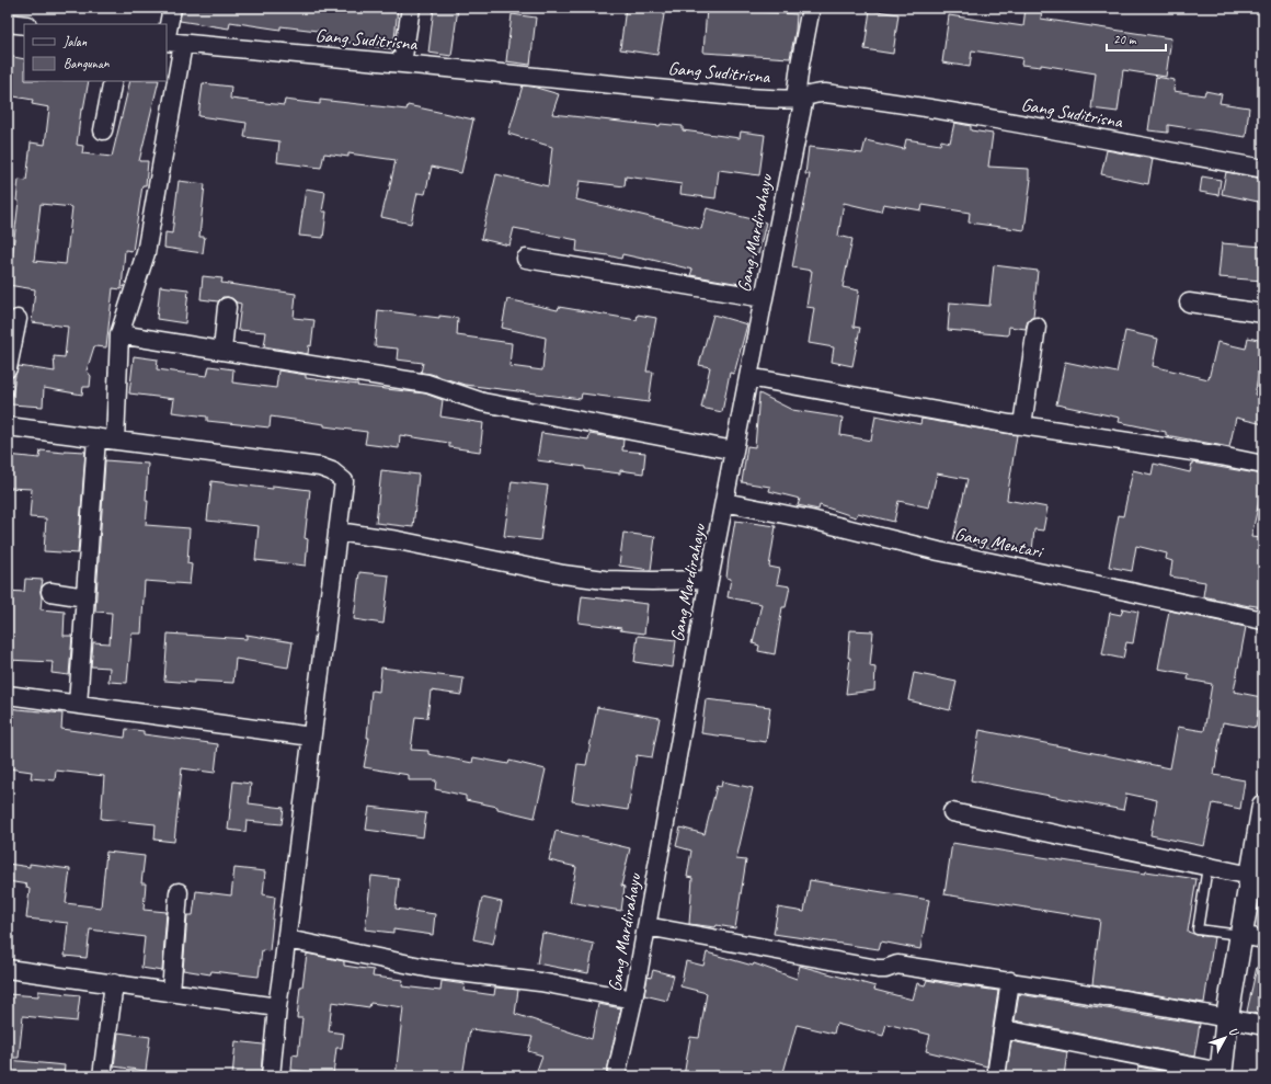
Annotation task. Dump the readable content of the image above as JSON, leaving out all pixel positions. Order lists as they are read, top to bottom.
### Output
{
  "streets": {
    "street": ["Gang Suditrisna", "Gang Mardirahayu", "Gang Mentari"]
  },
  "crossings": [
    ["Gang Suditrisna", "Gang Mardirahayu"],
    ["Gang Mardirahayu", "Gang Mentari"]
  ],
  "legend": ["Jalan", "Bangunan"],
  "scale_bar": "20 m",
  "north": "top right"
}
